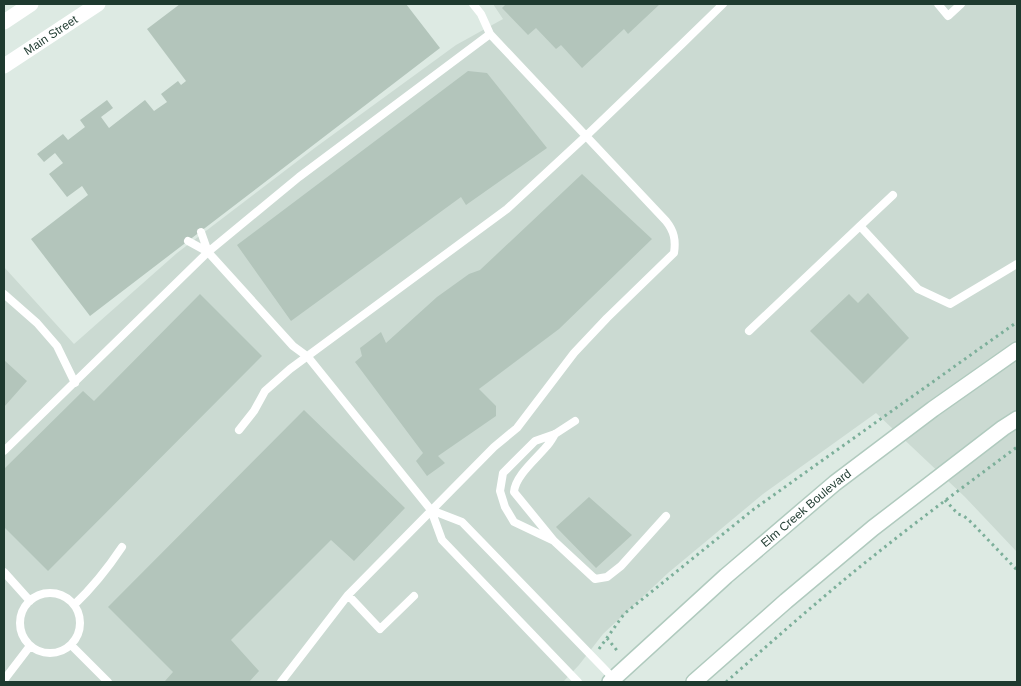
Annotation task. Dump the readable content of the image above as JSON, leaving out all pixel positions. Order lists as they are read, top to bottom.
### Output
{
  "streets": {
    "main road": ["Main Street", "Elm Creek Boulevard"]
  }
}
